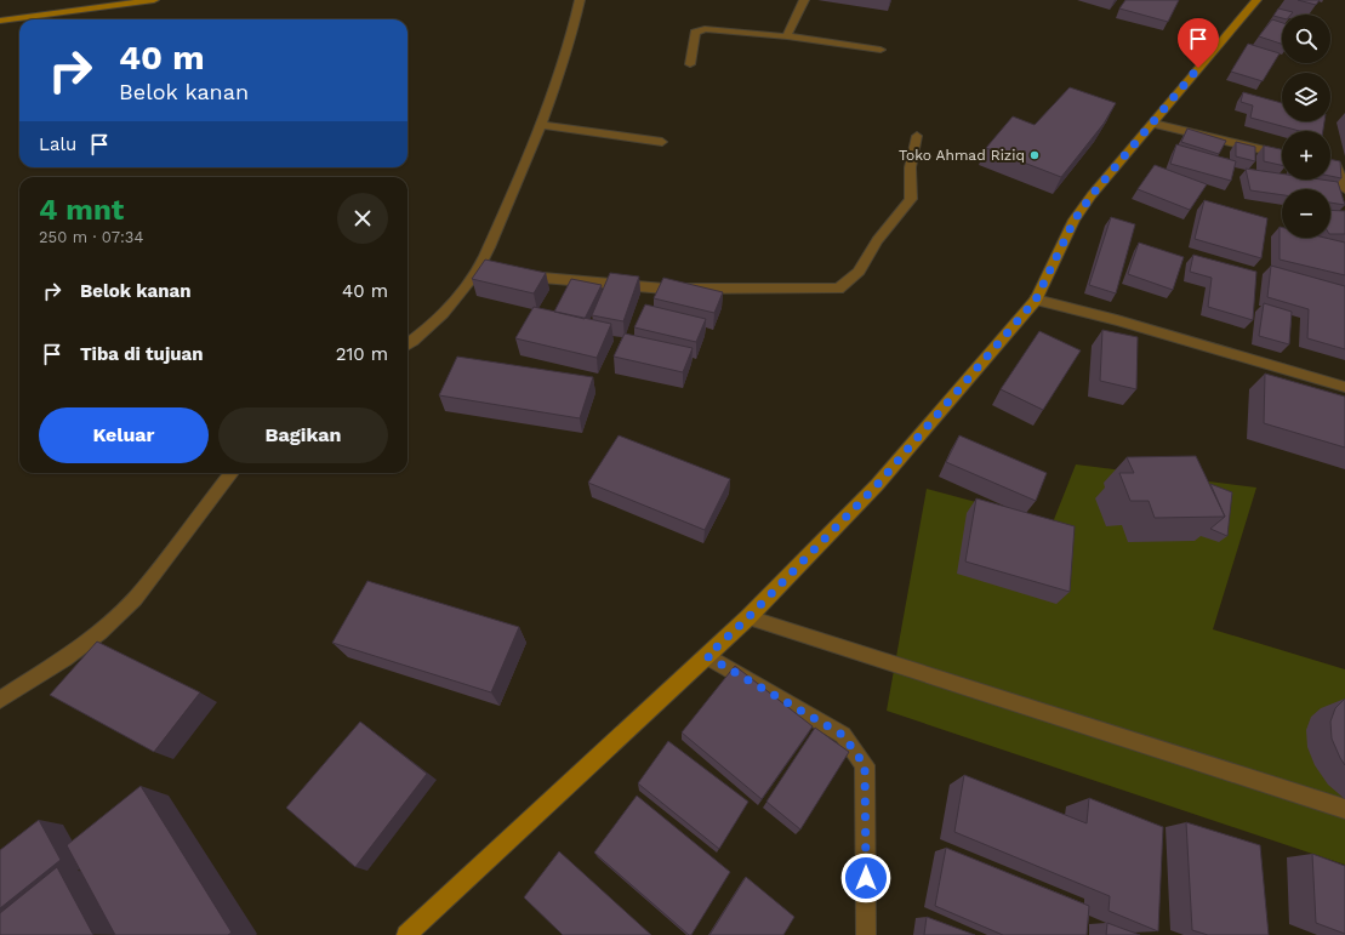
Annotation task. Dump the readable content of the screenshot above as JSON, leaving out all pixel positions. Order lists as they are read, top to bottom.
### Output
{
  "places": ["Toko Ahmad Riziq"],
  "page": {
    "map_buttons": ["+", "−"],
    "turn": ["40 m", "Belok kanan"],
    "then": "Lalu",
    "heading": ["4 mnt", "250 m · 07:34"],
    "list": [
      {
        "name": "Belok kanan",
        "value": "40 m"
      },
      {
        "name": "Tiba di tujuan",
        "value": "210 m"
      }
    ],
    "buttons": ["Keluar", "Bagikan"]
  }
}
